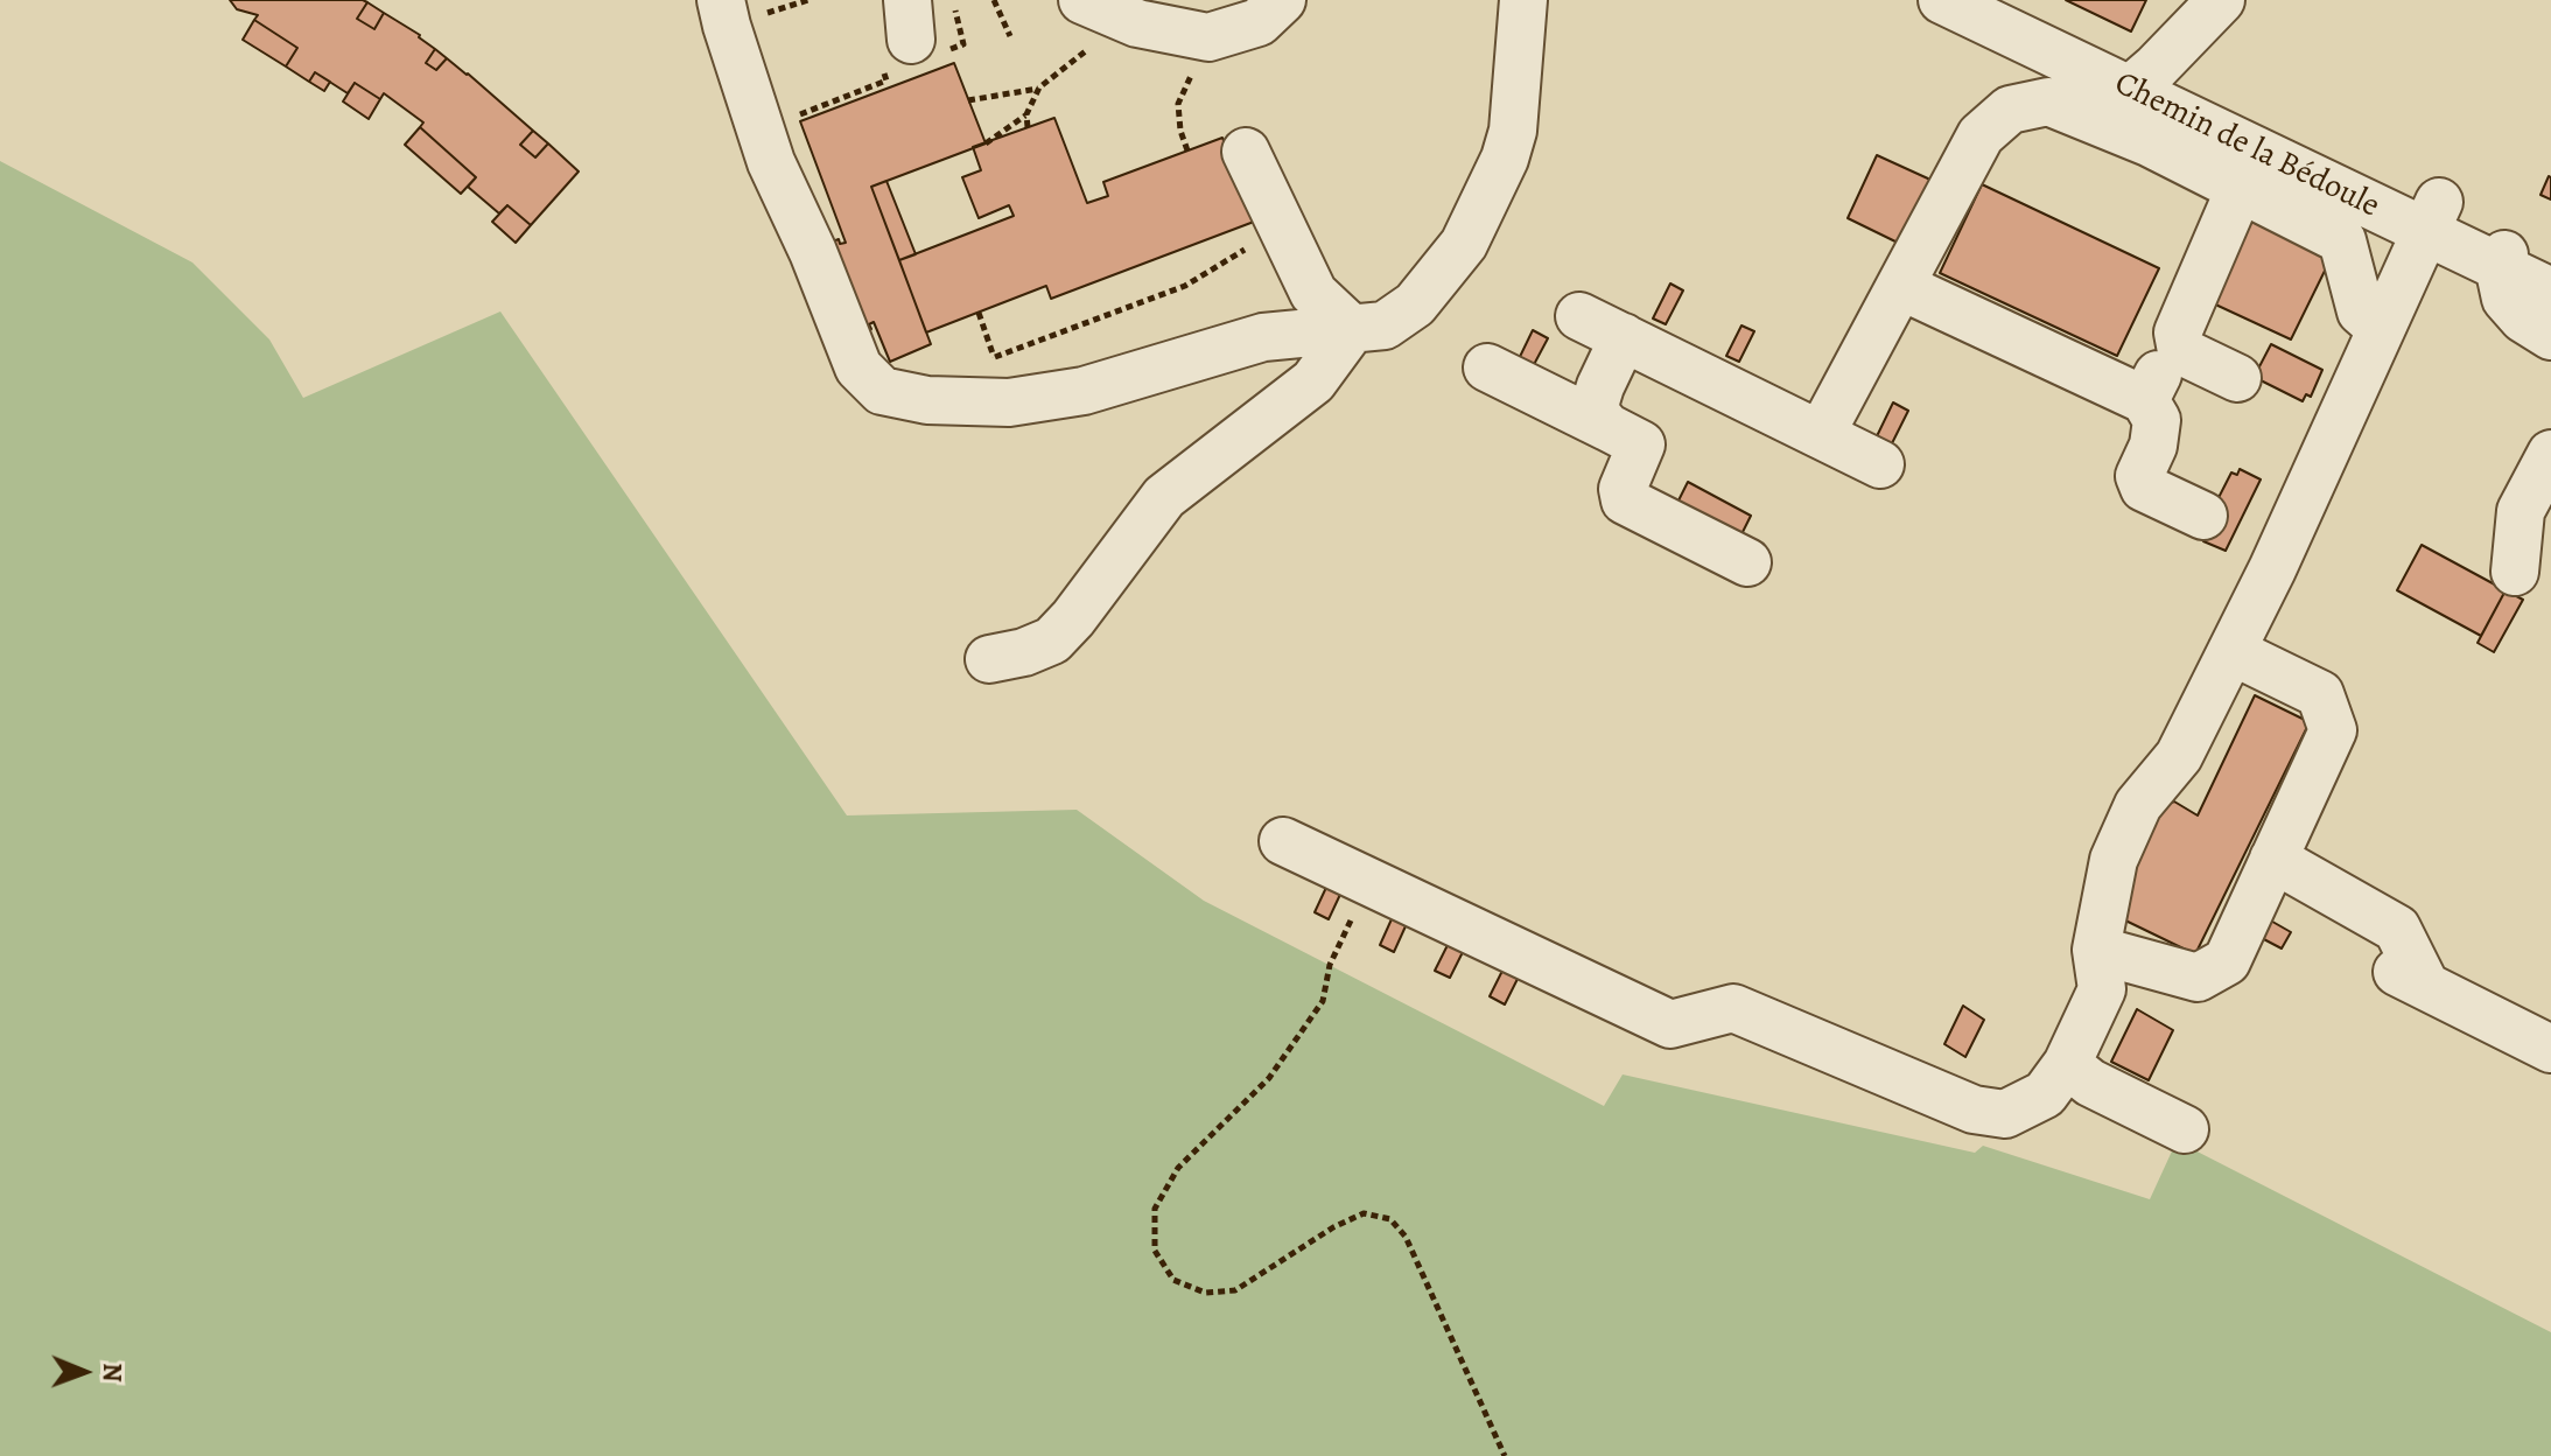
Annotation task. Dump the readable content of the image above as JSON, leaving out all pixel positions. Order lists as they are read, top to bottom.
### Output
{
  "streets": {
    "street": ["Chemin de la Bédoule"]
  },
  "north": "right"
}
